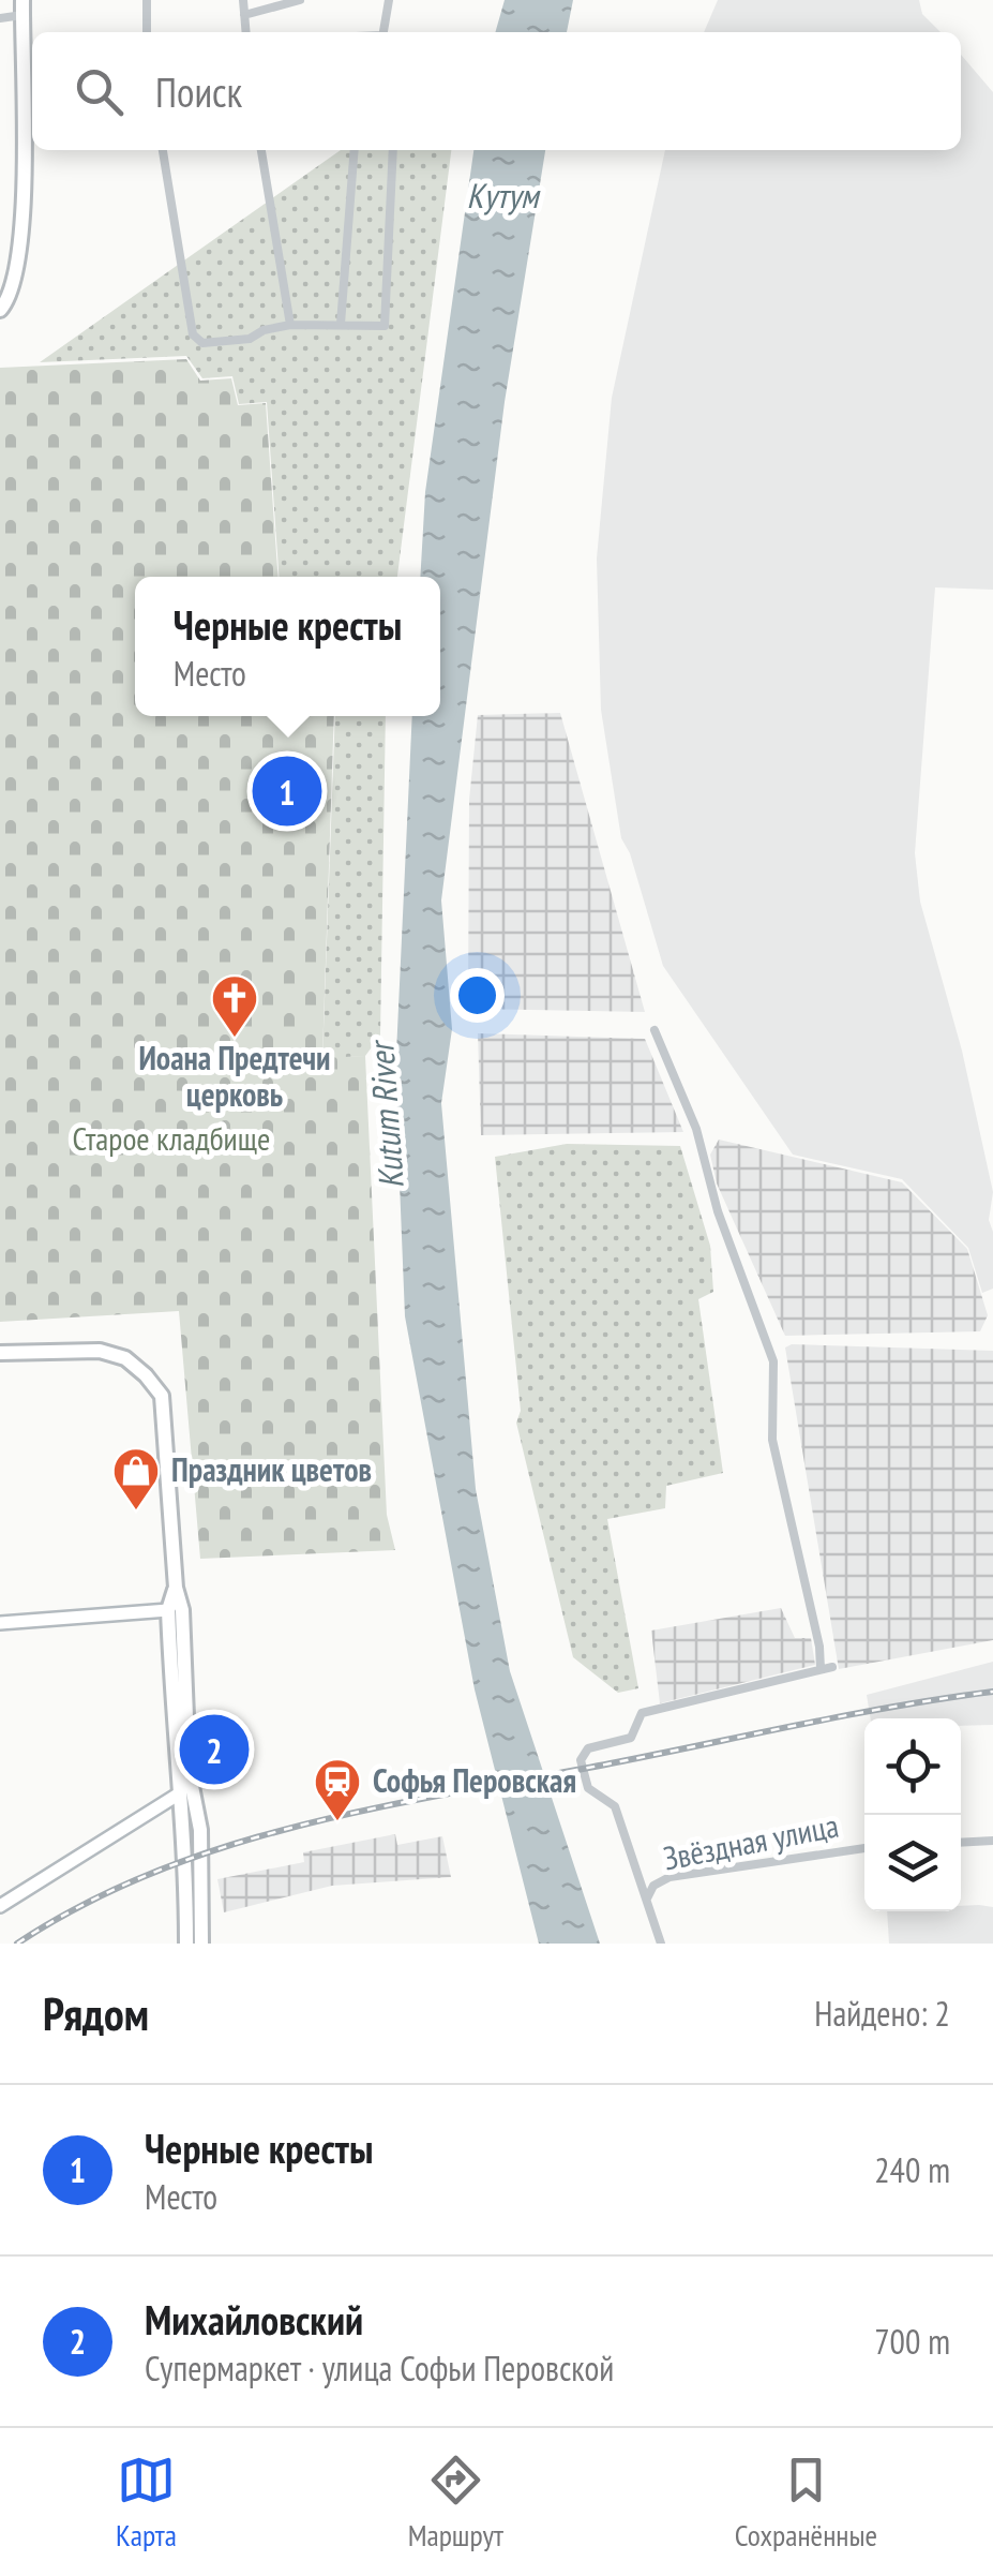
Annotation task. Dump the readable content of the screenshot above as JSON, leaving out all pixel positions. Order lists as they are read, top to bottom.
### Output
{
  "streets": {
    "street": ["Звёздная улица"]
  },
  "water": ["Кутум", "Kutum River"],
  "parks": ["Старое кладбище"],
  "places": {
    "church": ["Иоана Предтечи церковь"],
    "shop": ["Праздник цветов"],
    "station": ["Софья Перовская"]
  },
  "page": {
    "search": "Поиск",
    "popup": ["Черные кресты", "Место"],
    "pins": ["1", "2"],
    "heading": ["Рядом", "Найдено: 2"],
    "list": [
      {
        "mark": "1",
        "name": "Черные кресты",
        "note": "Место",
        "value": "240 m"
      },
      {
        "mark": "2",
        "name": "Михайловский",
        "note": "Супермаркет · улица Софьи Перовской",
        "value": "700 m"
      }
    ],
    "nav": ["Карта", "Маршрут", "Сохранённые"]
  }
}
